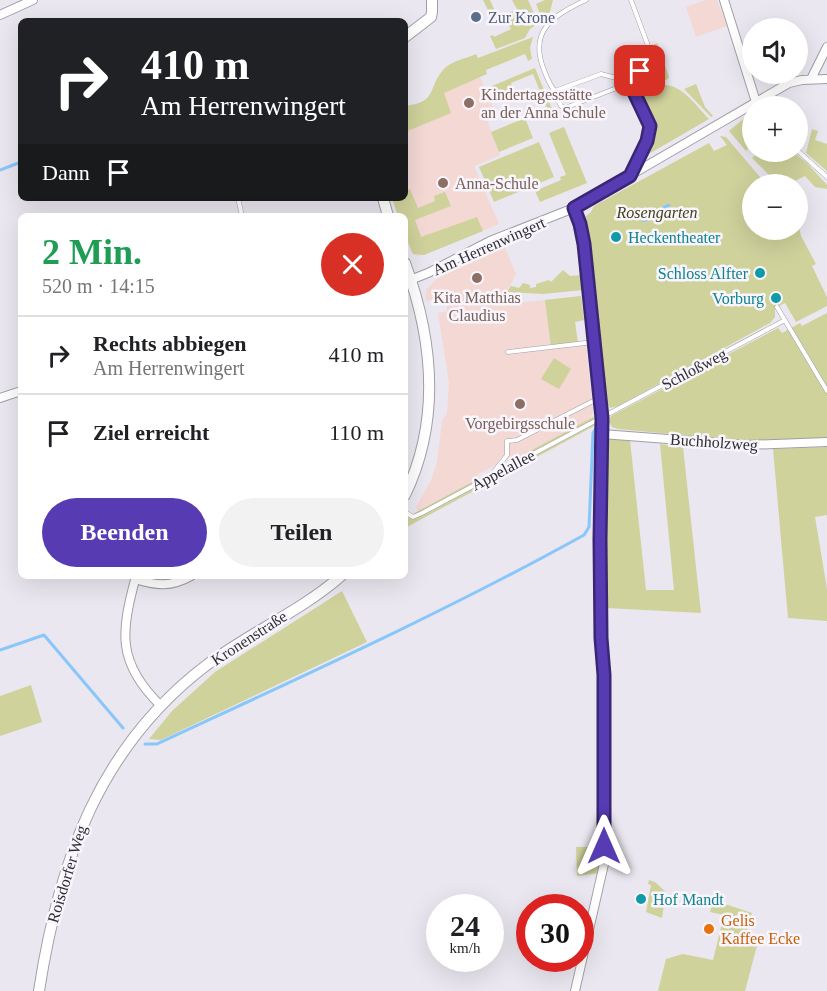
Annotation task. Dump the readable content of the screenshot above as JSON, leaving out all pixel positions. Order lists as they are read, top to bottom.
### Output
{
  "streets": {
    "street": [
      "Am Herrenwingert",
      "Buchholzweg",
      "Kronenstraße",
      "Roisdorfer Weg"
    ],
    "lane": ["Schloßweg", "Appelallee"]
  },
  "crossings": [
    ["Schloßweg", "Appelallee"],
    ["Kronenstraße", "Roisdorfer Weg"]
  ],
  "parks": ["Rosengarten"],
  "places": [
    "Zur Krone",
    "Kindertagesstätte an der Anna Schule",
    "Anna-Schule",
    "Heckentheater",
    "Schloss Alfter",
    "Kita Matthias Claudius",
    "Vorburg",
    "Vorgebirgsschule",
    "Hof Mandt",
    "Gelis Kaffee Ecke"
  ],
  "page": {
    "map_buttons": ["+", "−"],
    "turn": ["410 m", "Am Herrenwingert"],
    "then": "Dann",
    "heading": ["2 Min.", "520 m · 14:15"],
    "list": [
      {
        "name": "Rechts abbiegen",
        "note": "Am Herrenwingert",
        "value": "410 m"
      },
      {
        "name": "Ziel erreicht",
        "value": "110 m"
      }
    ],
    "buttons": ["Beenden", "Teilen"],
    "speed": "24 km/h",
    "limit": "30"
  }
}
